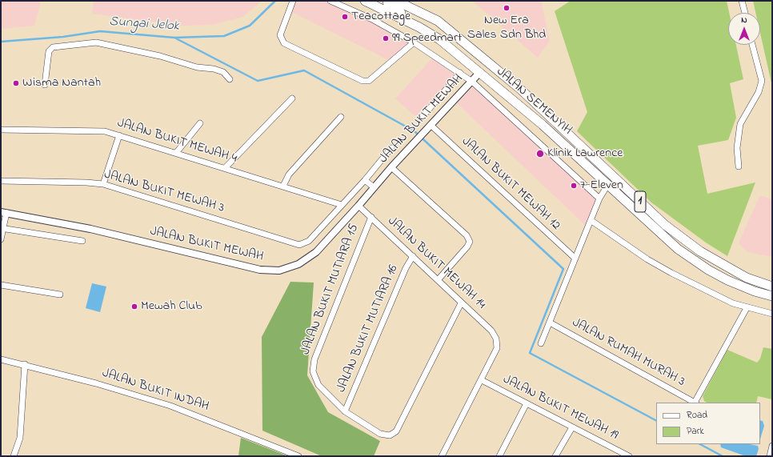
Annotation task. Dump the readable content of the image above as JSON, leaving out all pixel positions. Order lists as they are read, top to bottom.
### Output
{
  "streets": {
    "main road": ["JALAN SEMENYIH", "1"],
    "street": [
      "JALAN BUKIT MEWAH",
      "JALAN BUKIT MEWAH 4",
      "JALAN BUKIT MEWAH 12",
      "JALAN BUKIT MEWAH 3",
      "JALAN BUKIT MEWAH 14",
      "JALAN BUKIT MUTIARA 15",
      "JALAN BUKIT MUTIARA 16",
      "JALAN RUMAH MURAH 3",
      "JALAN BUKIT INDAH",
      "JALAN BUKIT MEWAH 19"
    ]
  },
  "crossings": [
    ["JALAN SEMENYIH", "JALAN BUKIT MEWAH"],
    ["JALAN BUKIT MEWAH", "JALAN BUKIT MEWAH 12"],
    ["JALAN BUKIT MEWAH", "JALAN BUKIT MEWAH 14"],
    ["JALAN BUKIT MEWAH 4", "JALAN BUKIT MEWAH 3"],
    ["JALAN BUKIT MEWAH 14", "JALAN BUKIT MUTIARA 15"],
    ["JALAN BUKIT MEWAH 14", "JALAN BUKIT MUTIARA 16"],
    ["JALAN BUKIT MEWAH 14", "JALAN BUKIT MEWAH 19"],
    ["JALAN BUKIT MUTIARA 15", "JALAN BUKIT MUTIARA 16"]
  ],
  "water": ["Sungai Jelok"],
  "places": [
    "New Era Sales Sdn Bhd",
    "Teacottage",
    "99 Speedmart",
    "Wisma Nantah",
    "Klinik Lawrence",
    "7-Eleven",
    "Mewah Club"
  ],
  "legend": ["Road", "Park"],
  "north": "top"
}
